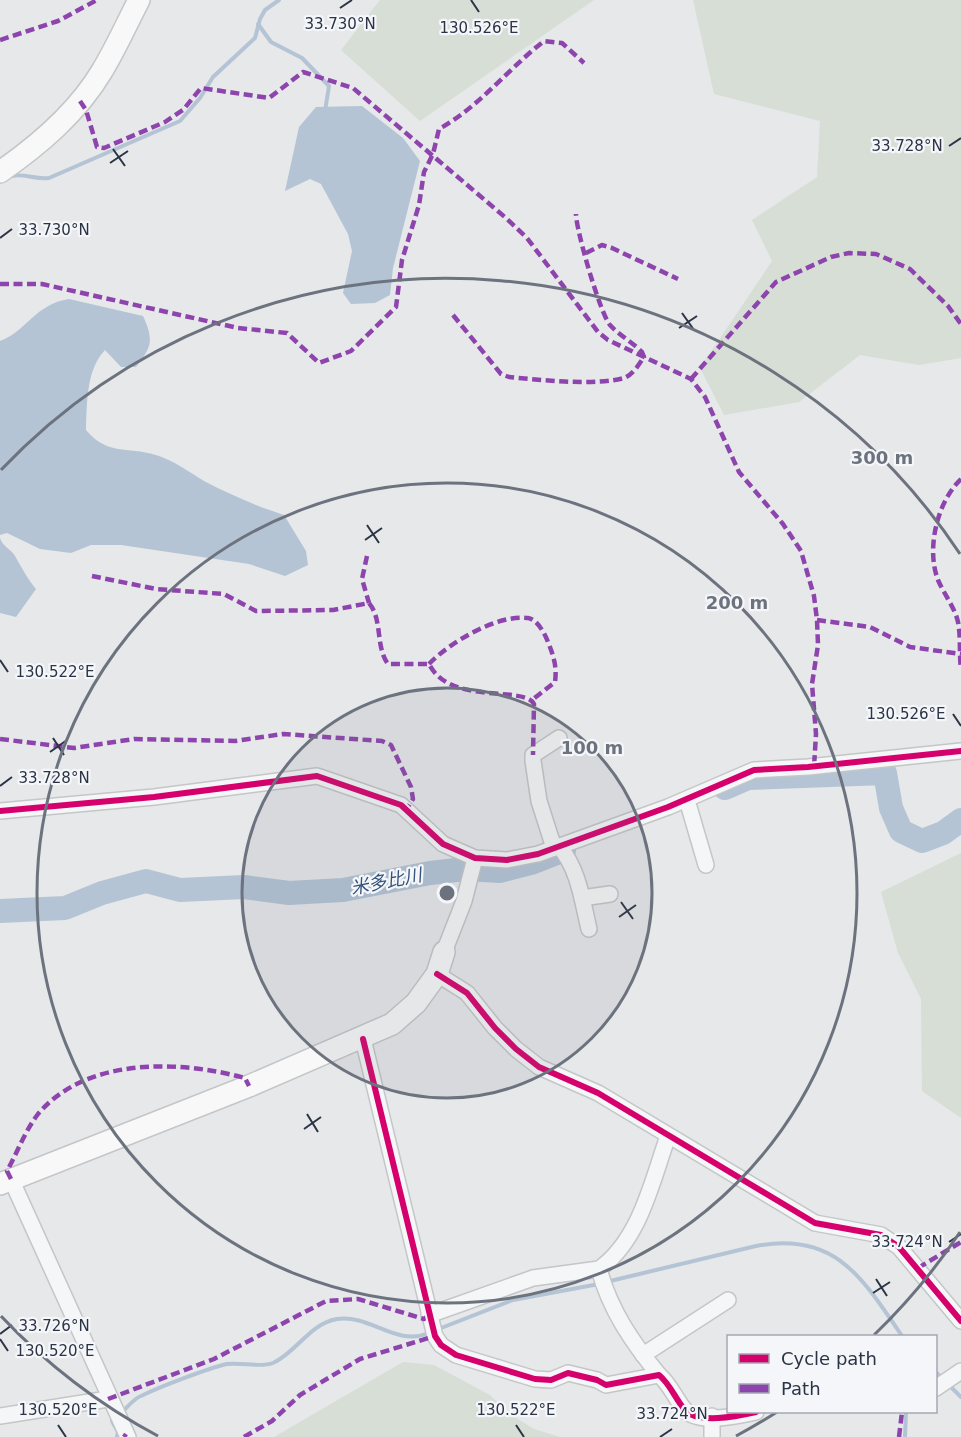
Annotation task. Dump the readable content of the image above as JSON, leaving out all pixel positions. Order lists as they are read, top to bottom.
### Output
{
  "water": ["米多比川"],
  "legend": ["Cycle path", "Path"],
  "coordinates": [
    "33.730°N",
    "130.526°E",
    "33.728°N",
    "130.522°E",
    "33.724°N",
    "33.726°N",
    "130.520°E"
  ],
  "rings": ["300 m", "200 m", "100 m"]
}
